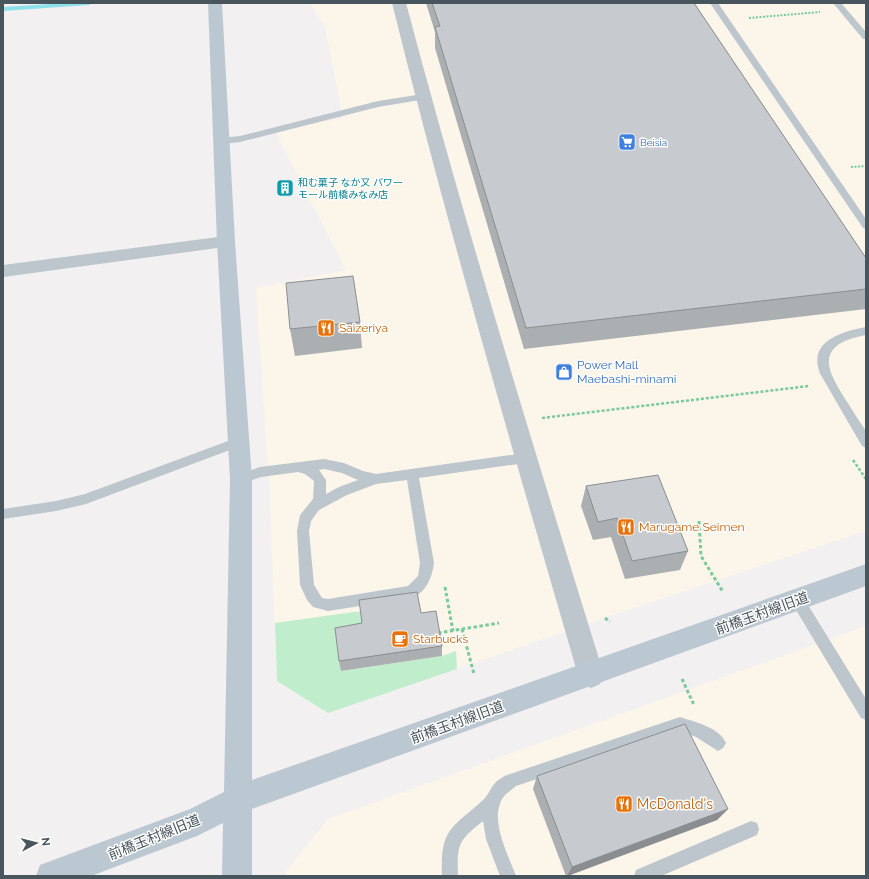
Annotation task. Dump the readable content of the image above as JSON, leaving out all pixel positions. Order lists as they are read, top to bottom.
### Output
{
  "streets": {
    "street": ["前橋玉村線旧道"]
  },
  "places": {
    "supermarket": ["Beisia"],
    "building": ["和む菓子 なか又 パワー モール前橋みなみ店"],
    "restaurant": ["Saizeriya", "Marugame Seimen", "McDonald's"],
    "shop": ["Power Mall Maebashi-minami"],
    "cafe": ["Starbucks"]
  },
  "north": "right"
}
